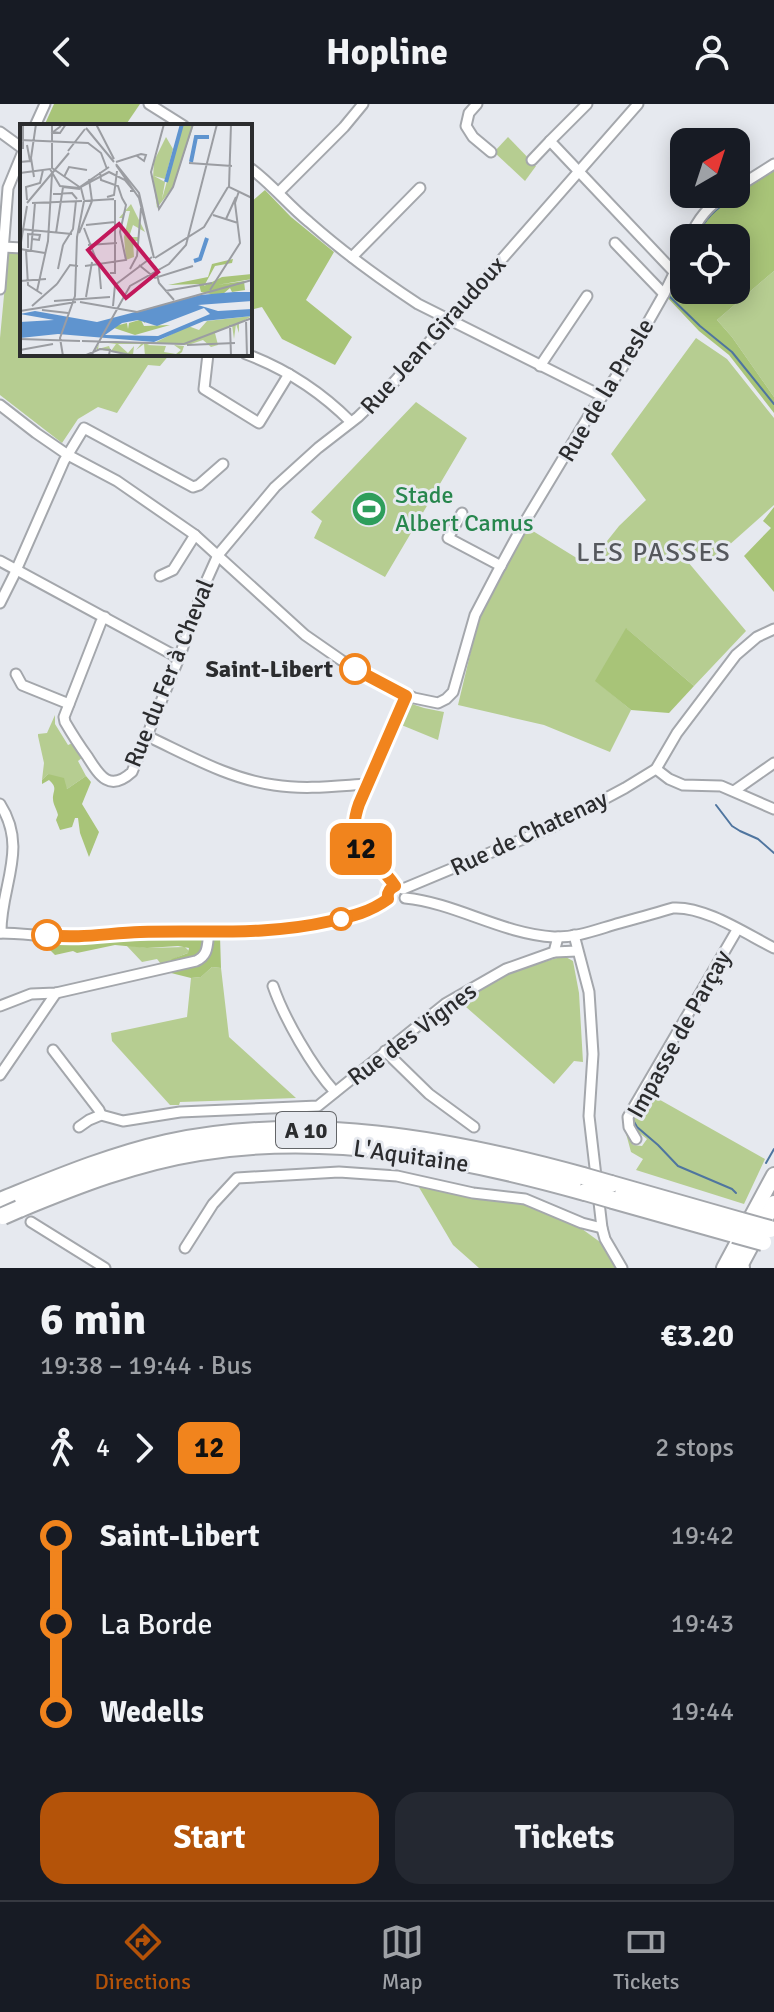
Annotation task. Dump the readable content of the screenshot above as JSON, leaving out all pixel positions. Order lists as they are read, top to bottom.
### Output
{
  "streets": {
    "highway": ["A 10", "L'Aquitaine"],
    "street": [
      "Rue Jean Giraudoux",
      "Rue de la Presle",
      "Rue du Fer à Cheval",
      "Rue de Chatenay",
      "Rue des Vignes",
      "Impasse de Parçay"
    ]
  },
  "crossings": [
    ["Rue Jean Giraudoux", "Rue du Fer à Cheval"]
  ],
  "districts": ["LES PASSES"],
  "places": {
    "sports": ["Stade Albert Camus"],
    "other": ["Saint-Libert"]
  },
  "lines": ["bus line 12"],
  "north": "top right",
  "page": {
    "header": "Hopline",
    "on_map": "12",
    "heading": ["6 min", "19:38 – 19:44 · Bus", "€3.20"],
    "legs": ["4", "12", "2 stops"],
    "list": [
      {
        "name": "Saint-Libert",
        "value": "19:42"
      },
      {
        "name": "La Borde",
        "value": "19:43"
      },
      {
        "name": "Wedells",
        "value": "19:44"
      }
    ],
    "buttons": ["Start", "Tickets"],
    "tabs": ["Directions", "Map", "Tickets"]
  }
}
